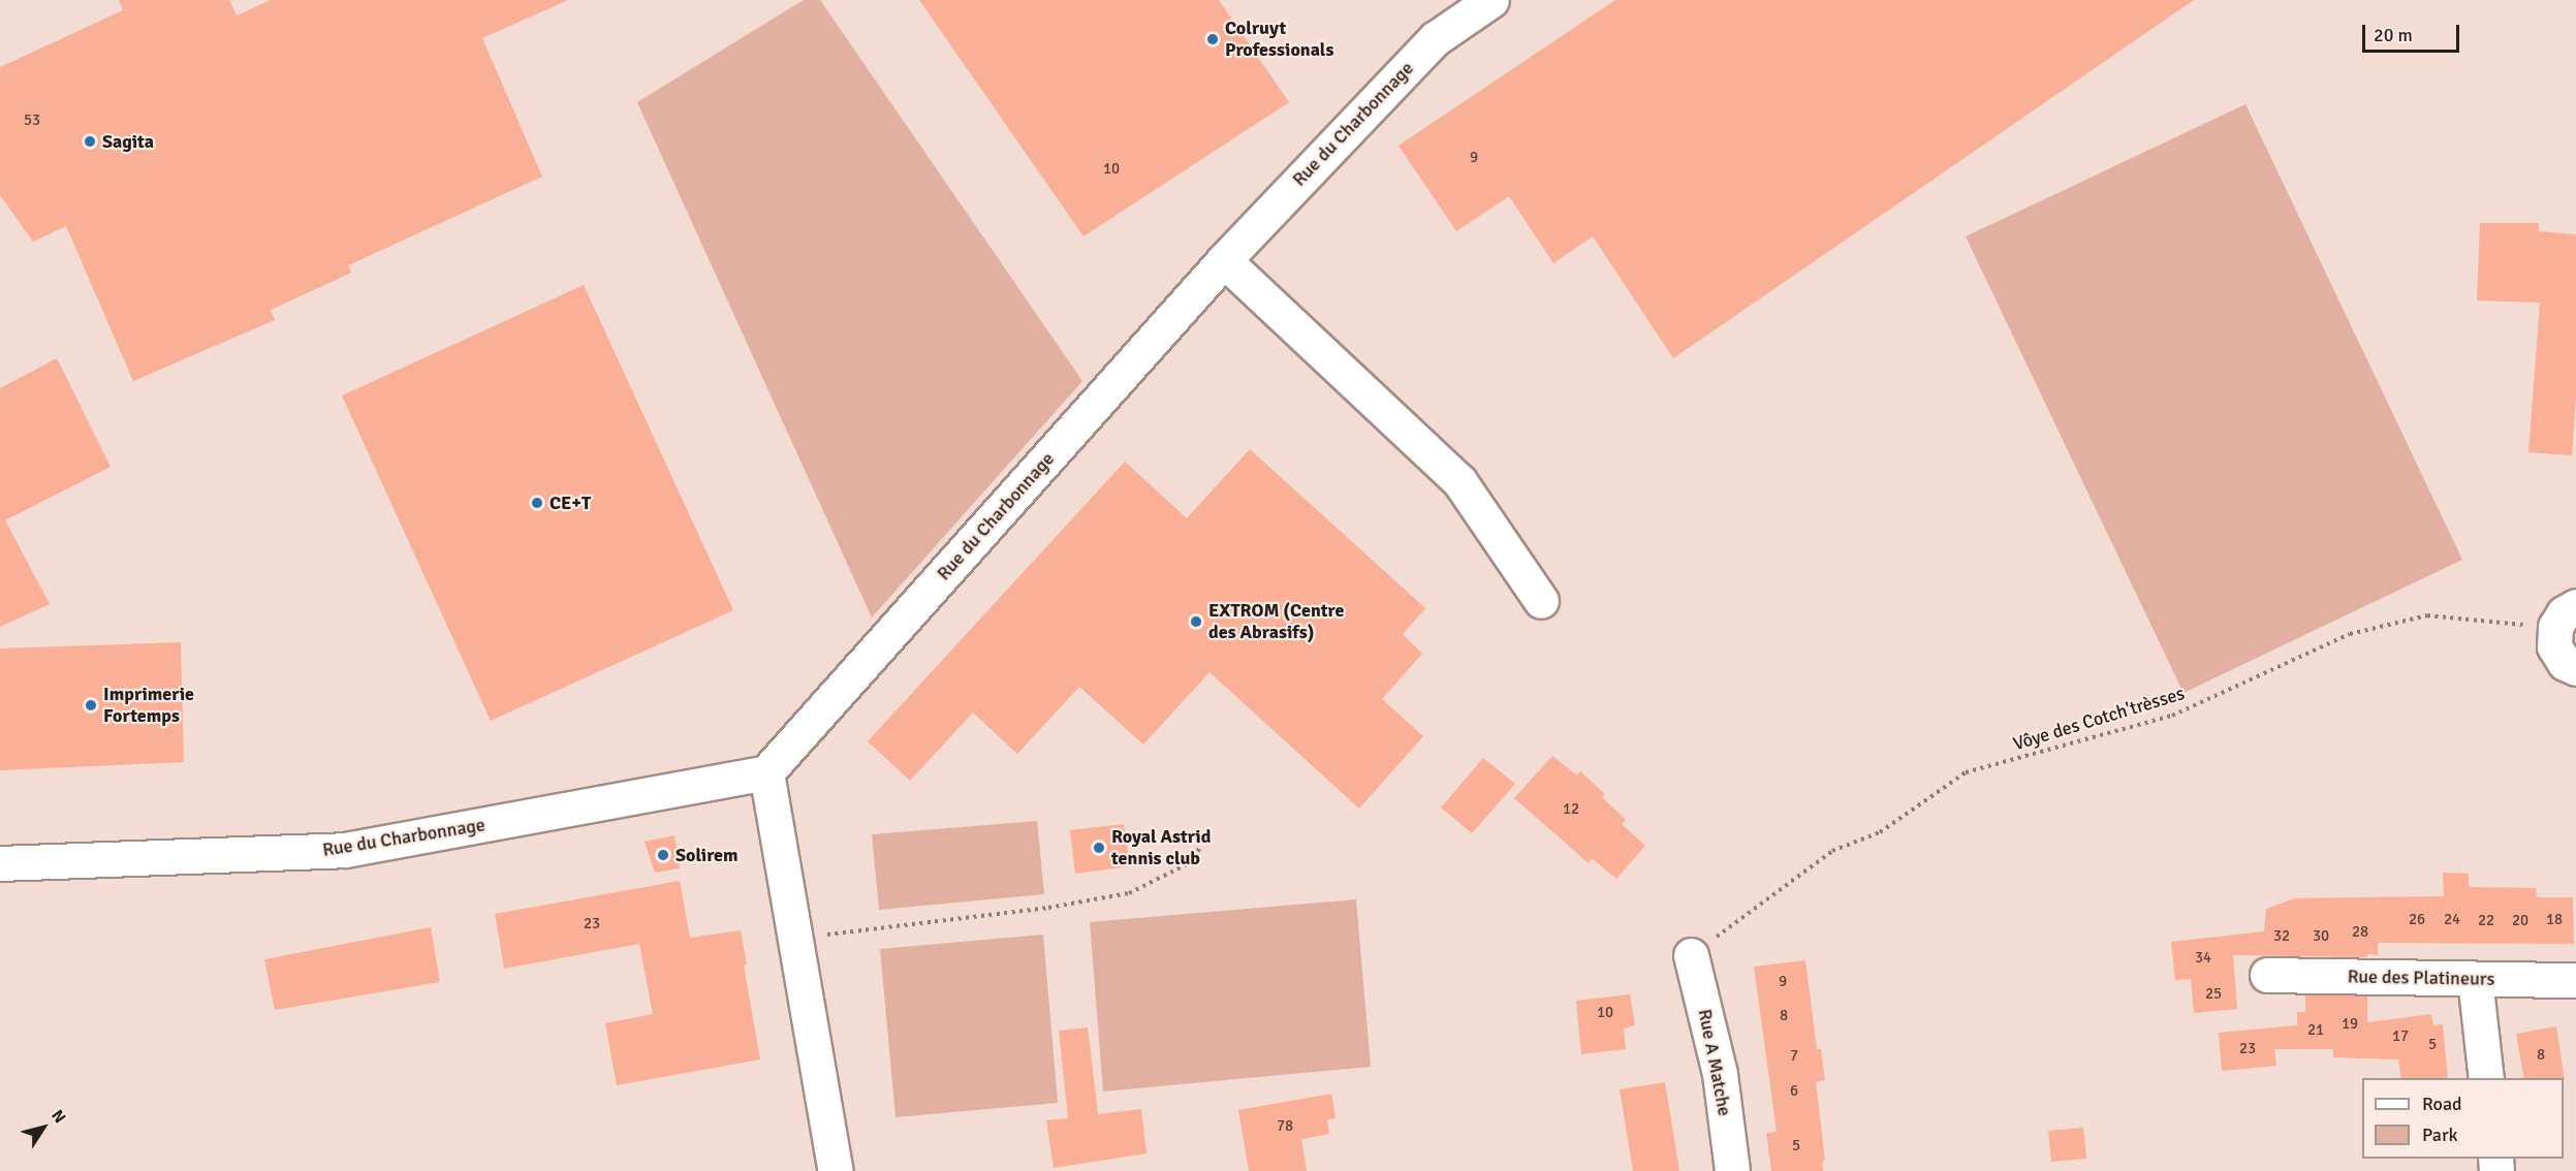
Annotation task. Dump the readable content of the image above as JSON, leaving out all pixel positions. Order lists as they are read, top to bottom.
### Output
{
  "streets": {
    "street": ["Rue du Charbonnage", "Rue des Platineurs", "Rue A Matche"],
    "path": ["Vôye des Cotch'trèsses"]
  },
  "crossings": [
    ["Vôye des Cotch'trèsses", "Rue A Matche"]
  ],
  "places": [
    "Colruyt Professionals",
    "Sagita",
    "CE+T",
    "EXTROM (Centre des Abrasifs)",
    "Imprimerie Fortemps",
    "Royal Astrid tennis club",
    "Solirem"
  ],
  "house_numbers": [
    "53",
    "9",
    "10",
    "12",
    "26",
    "24",
    "18",
    "22",
    "20",
    "23",
    "28",
    "32",
    "30",
    "34",
    "9",
    "25",
    "10",
    "8",
    "19",
    "21",
    "17",
    "5",
    "23",
    "8",
    "7",
    "6",
    "78",
    "5"
  ],
  "legend": ["Road", "Park"],
  "scale_bar": "20 m",
  "north": "top right"
}
